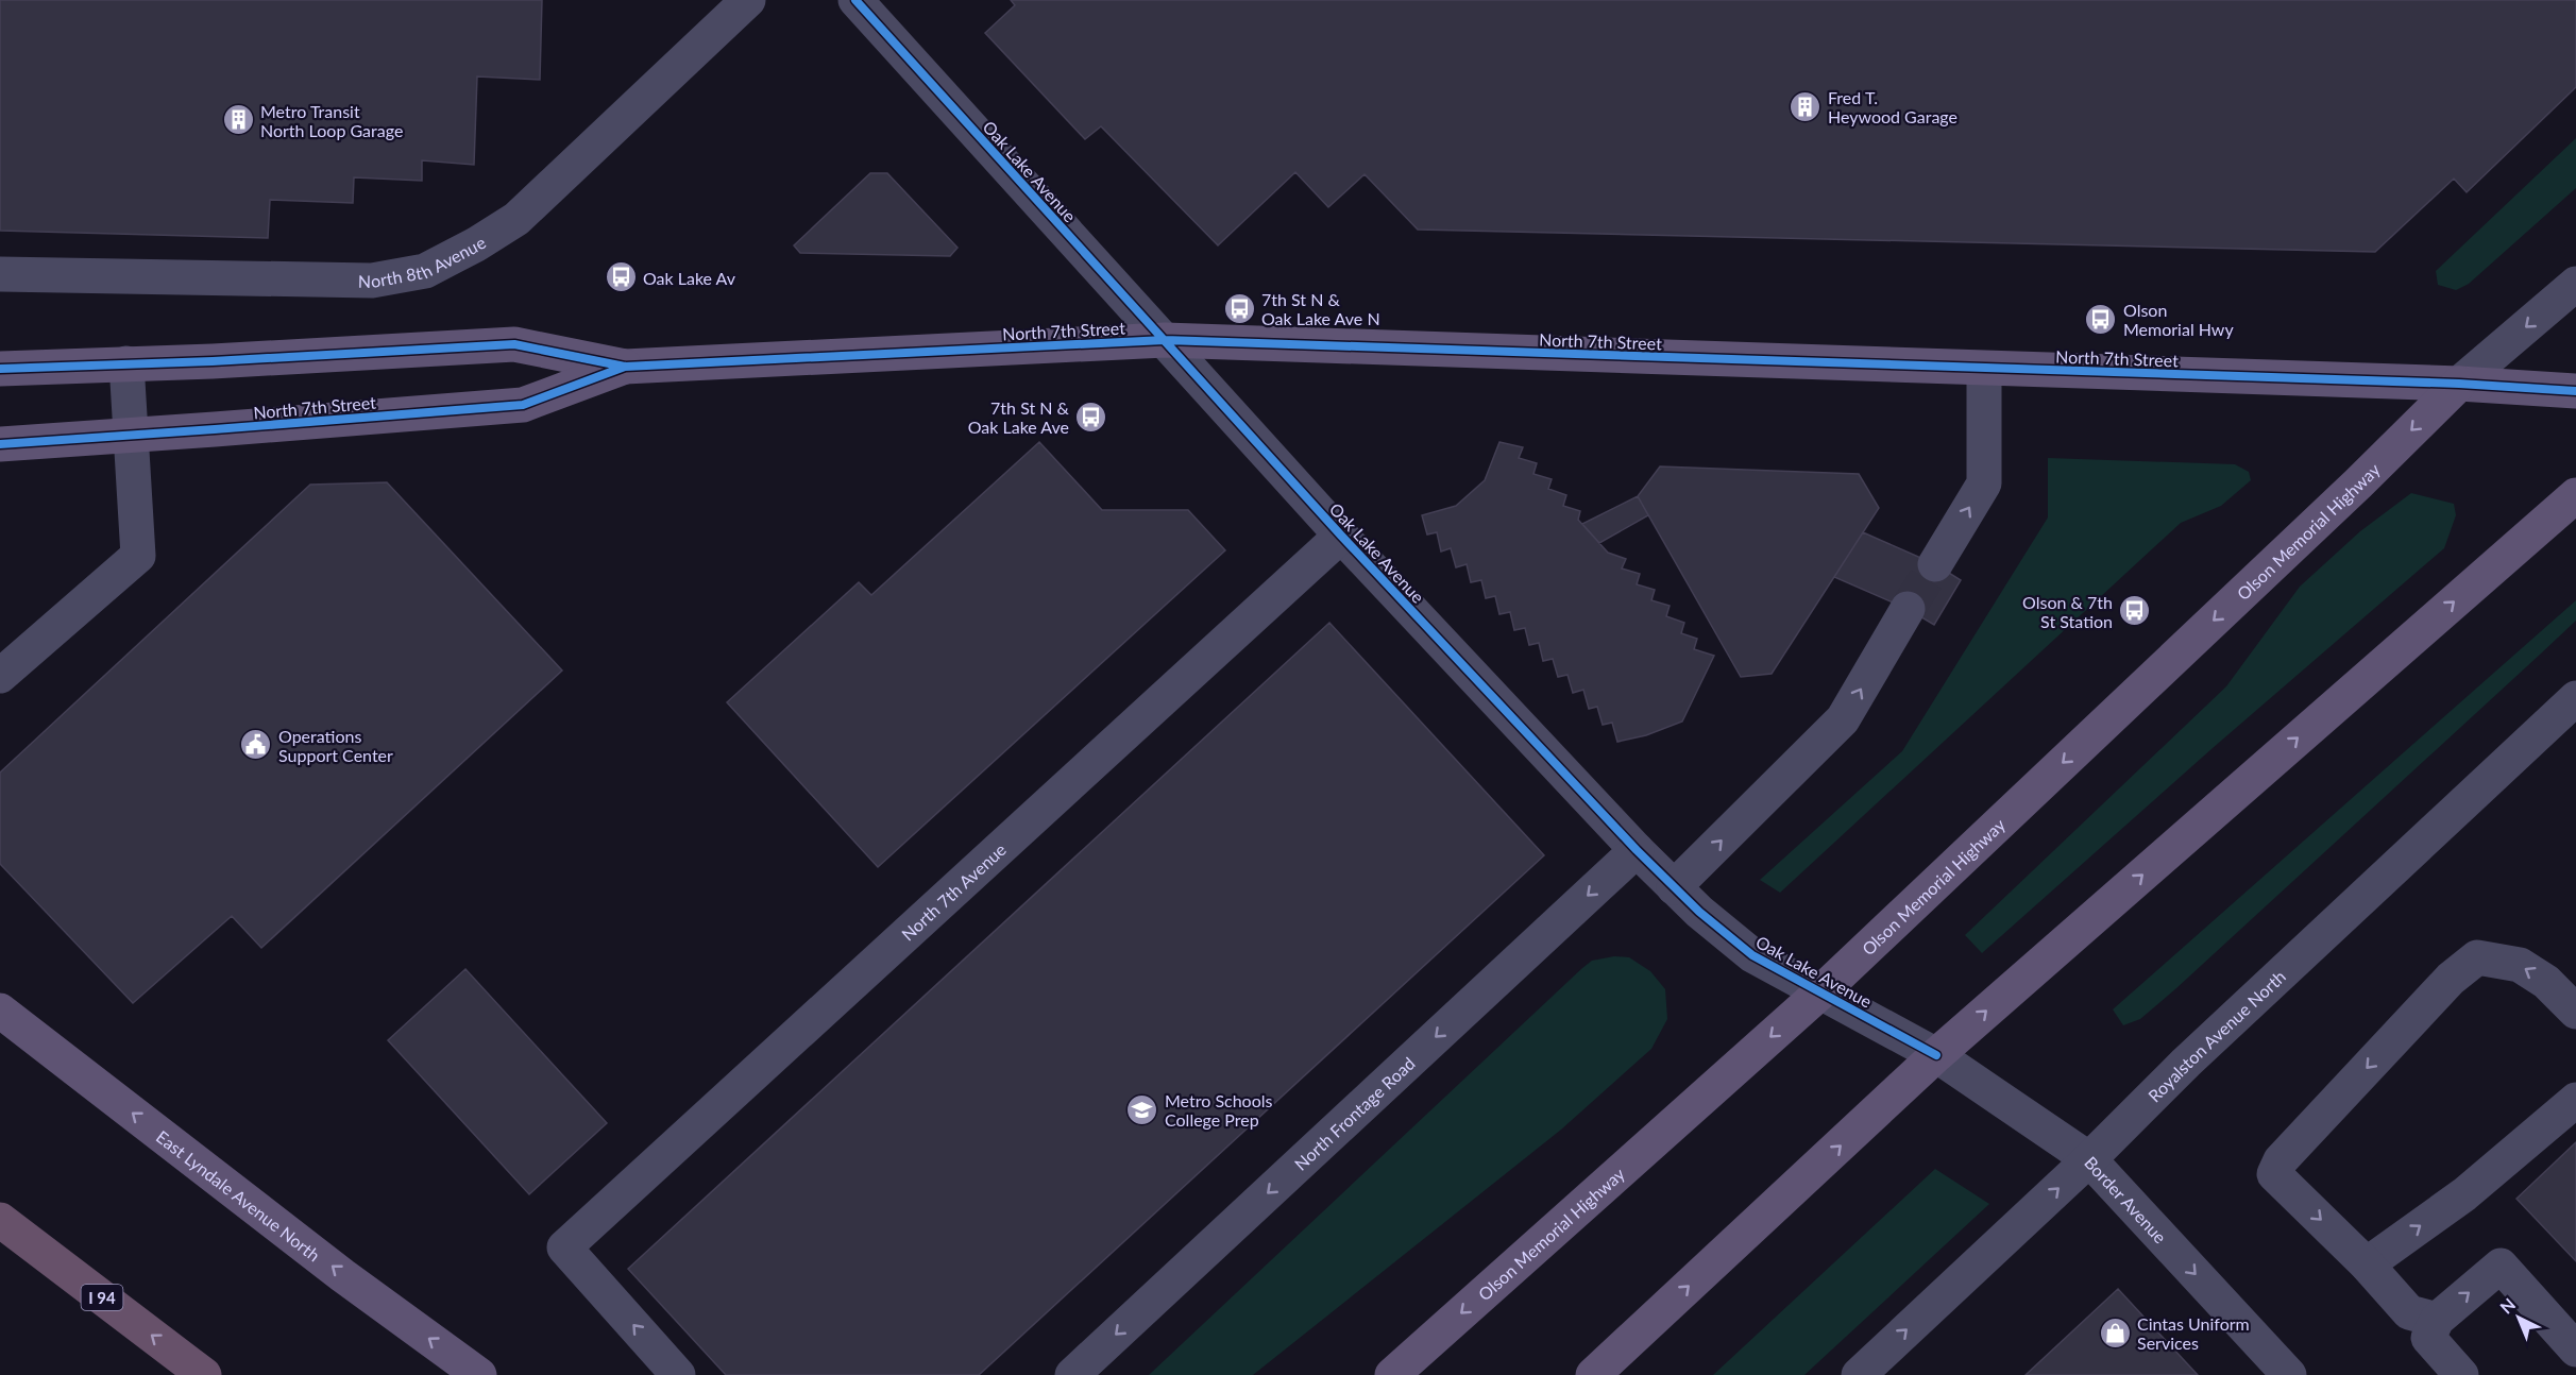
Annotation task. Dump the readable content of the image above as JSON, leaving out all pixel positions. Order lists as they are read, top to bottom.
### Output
{
  "streets": {
    "highway": ["I 94"],
    "main road": ["North 7th Street", "Olson Memorial Highway", "East Lyndale Avenue North"],
    "street": [
      "Oak Lake Avenue",
      "North 8th Avenue",
      "North 7th Avenue",
      "Royalston Avenue North",
      "North Frontage Road",
      "Border Avenue"
    ]
  },
  "crossings": [
    ["Oak Lake Avenue", "North 7th Street"],
    ["Oak Lake Avenue", "Olson Memorial Highway"],
    ["Oak Lake Avenue", "North 7th Avenue"],
    ["Oak Lake Avenue", "North Frontage Road"],
    ["Oak Lake Avenue", "Border Avenue"],
    ["North 7th Street", "Olson Memorial Highway"],
    ["Royalston Avenue North", "Border Avenue"]
  ],
  "one_way": [
    "North 7th Avenue",
    "North Frontage Road",
    "East Lyndale Avenue North",
    "Border Avenue"
  ],
  "places": {
    "building": ["Fred T. Heywood Garage", "Metro Transit North Loop Garage"],
    "bus stop": [
      "Oak Lake Av",
      "7th St N & Oak Lake Ave N",
      "Olson Memorial Hwy",
      "7th St N & Oak Lake Ave",
      "Olson & 7th St Station"
    ],
    "public building": ["Operations Support Center"],
    "school or university": ["Metro Schools College Prep"],
    "shop": ["Cintas Uniform Services"]
  },
  "north": "top left"
}
